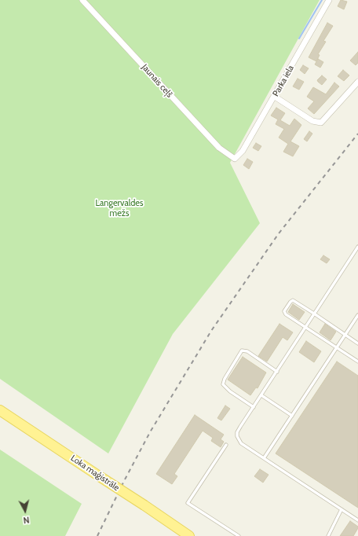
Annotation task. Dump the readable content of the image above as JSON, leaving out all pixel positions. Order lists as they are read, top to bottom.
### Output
{
  "streets": {
    "main road": ["Loka maģistrāle"],
    "street": ["Jaunais ceļš", "Parka iela"]
  },
  "crossings": [
    ["Jaunais ceļš", "Parka iela"]
  ],
  "parks": ["Langervaldes mežs"],
  "north": "bottom"
}
